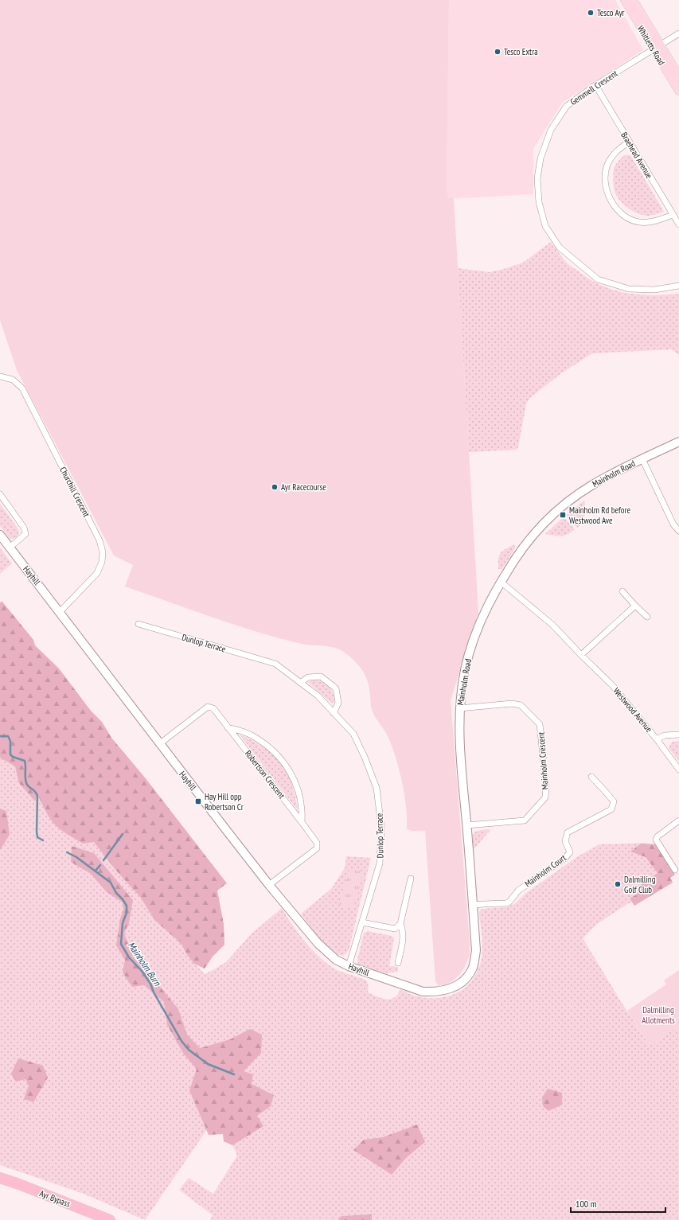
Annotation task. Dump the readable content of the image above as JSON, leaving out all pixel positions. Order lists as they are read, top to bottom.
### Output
{
  "streets": {
    "highway": ["Ayr Bypass"],
    "main road": ["Whitletts Road"],
    "street": [
      "Gemmell Crescent",
      "Braehead Avenue",
      "Mainholm Road",
      "Churchill Crescent",
      "Hayhill",
      "Dunlop Terrace",
      "Westwood Avenue",
      "Mainholm Crescent",
      "Robertson Crescent",
      "Mainholm Court"
    ]
  },
  "crossings": [
    ["Whitletts Road", "Gemmell Crescent"],
    ["Gemmell Crescent", "Braehead Avenue"],
    ["Mainholm Road", "Hayhill"],
    ["Mainholm Road", "Westwood Avenue"],
    ["Mainholm Road", "Mainholm Crescent"],
    ["Mainholm Road", "Mainholm Court"],
    ["Churchill Crescent", "Hayhill"],
    ["Hayhill", "Dunlop Terrace"],
    ["Hayhill", "Robertson Crescent"]
  ],
  "water": ["Mainholm Burn"],
  "parks": ["Dalmilling Allotments"],
  "places": {
    "other": [
      "Tesco Ayr",
      "Tesco Extra",
      "Ayr Racecourse",
      "Dalmilling Golf Club"
    ],
    "transit": ["Mainholm Rd before Westwood Ave", "Hay Hill opp Robertson Cr"]
  },
  "scale_bar": "100 m"
}
